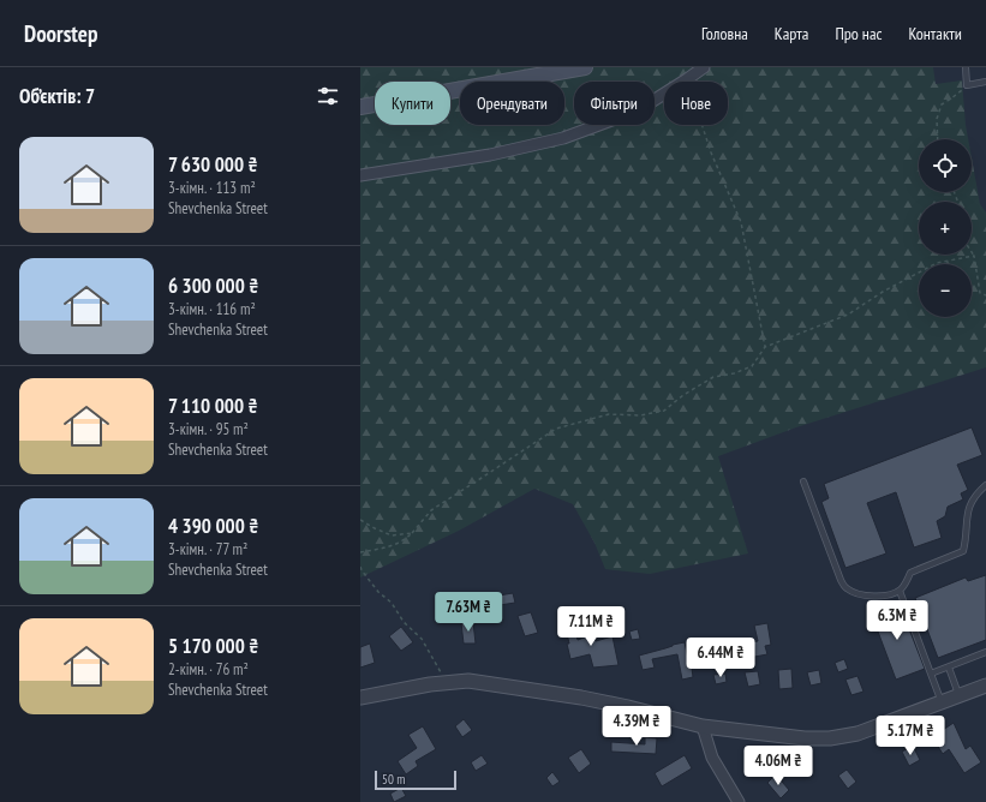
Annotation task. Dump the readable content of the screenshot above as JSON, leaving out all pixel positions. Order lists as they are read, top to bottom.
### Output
{
  "scale_bar": "50 m",
  "page": {
    "header": "Doorstep",
    "nav": [
      "Головна",
      "Карта",
      "Про нас",
      "Контакти"
    ],
    "heading": "Об’єктів: 7",
    "chip": [
      "Купити",
      "Орендувати",
      "Фільтри",
      "Нове"
    ],
    "list": [
      {
        "name": "7 630 000 ₴",
        "note": "3-кімн. · 113 m² · Shevchenka Street"
      },
      {
        "name": "6 300 000 ₴",
        "note": "3-кімн. · 116 m² · Shevchenka Street"
      },
      {
        "name": "7 110 000 ₴",
        "note": "3-кімн. · 95 m² · Shevchenka Street"
      },
      {
        "name": "4 390 000 ₴",
        "note": "3-кімн. · 77 m² · Shevchenka Street"
      },
      {
        "name": "5 170 000 ₴",
        "note": "2-кімн. · 76 m² · Shevchenka Street"
      }
    ],
    "map_buttons": ["+", "−"],
    "price": [
      "7.63M ₴",
      "6.3M ₴",
      "7.11M ₴",
      "6.44M ₴",
      "4.39M ₴",
      "5.17M ₴",
      "4.06M ₴"
    ],
    "scale": "50 m"
  }
}
